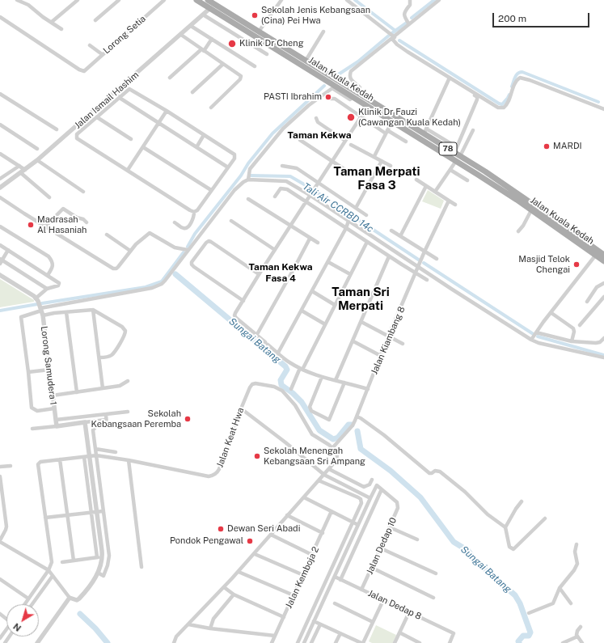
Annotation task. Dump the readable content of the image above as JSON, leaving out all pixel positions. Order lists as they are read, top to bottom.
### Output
{
  "streets": {
    "main road": ["Jalan Kuala Kedah", "78"],
    "street": [
      "Lorong Setia",
      "Jalan Ismail Hashim",
      "Jalan Kiambang 8",
      "Lorong Samudera 1",
      "Jalan Keat Hwa",
      "Jalan Dedap 10",
      "Jalan Kemboja 2",
      "Jalan Dedap 8"
    ]
  },
  "crossings": [
    ["Jalan Kuala Kedah", "Jalan Ismail Hashim"],
    ["Jalan Dedap 10", "Jalan Dedap 8"]
  ],
  "districts": [
    "Taman Kekwa",
    "Taman Merpati Fasa 3",
    "Taman Kekwa Fasa 4",
    "Taman Sri Merpati"
  ],
  "water": ["Tali Air CCRBD 14c", "Sungai Batang"],
  "places": [
    "Sekolah Jenis Kebangsaan (Cina) Pei Hwa",
    "Klinik Dr Cheng",
    "PASTI Ibrahim",
    "Klinik Dr Fauzi (Cawangan Kuala Kedah)",
    "MARDI",
    "Madrasah Al Hasaniah",
    "Masjid Telok Chengai",
    "Sekolah Kebangsaan Peremba",
    "Sekolah Menengah Kebangsaan Sri Ampang",
    "Dewan Seri Abadi",
    "Pondok Pengawal"
  ],
  "scale_bar": "200 m",
  "north": "bottom left"
}
